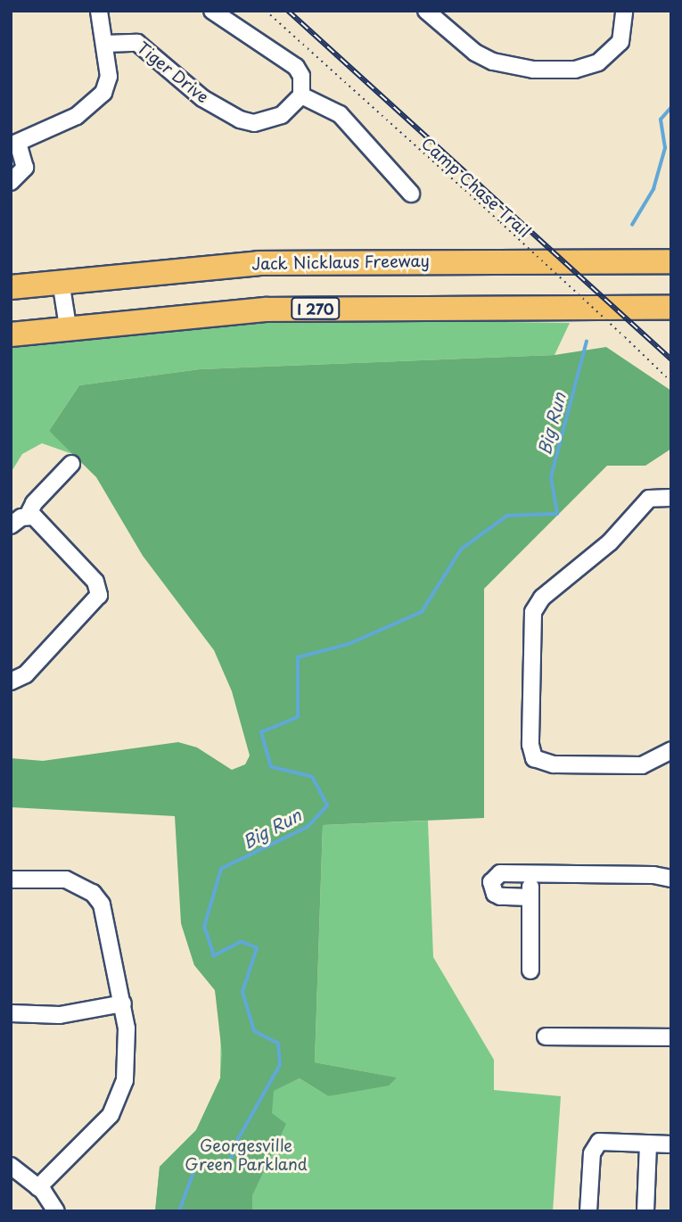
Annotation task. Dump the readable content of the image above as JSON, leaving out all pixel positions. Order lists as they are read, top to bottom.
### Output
{
  "streets": {
    "highway": ["Jack Nicklaus Freeway", "I 270"],
    "street": ["Tiger Drive"],
    "path": ["Camp Chase Trail"]
  },
  "water": ["Big Run"],
  "parks": ["Georgesville Green Parkland"]
}
